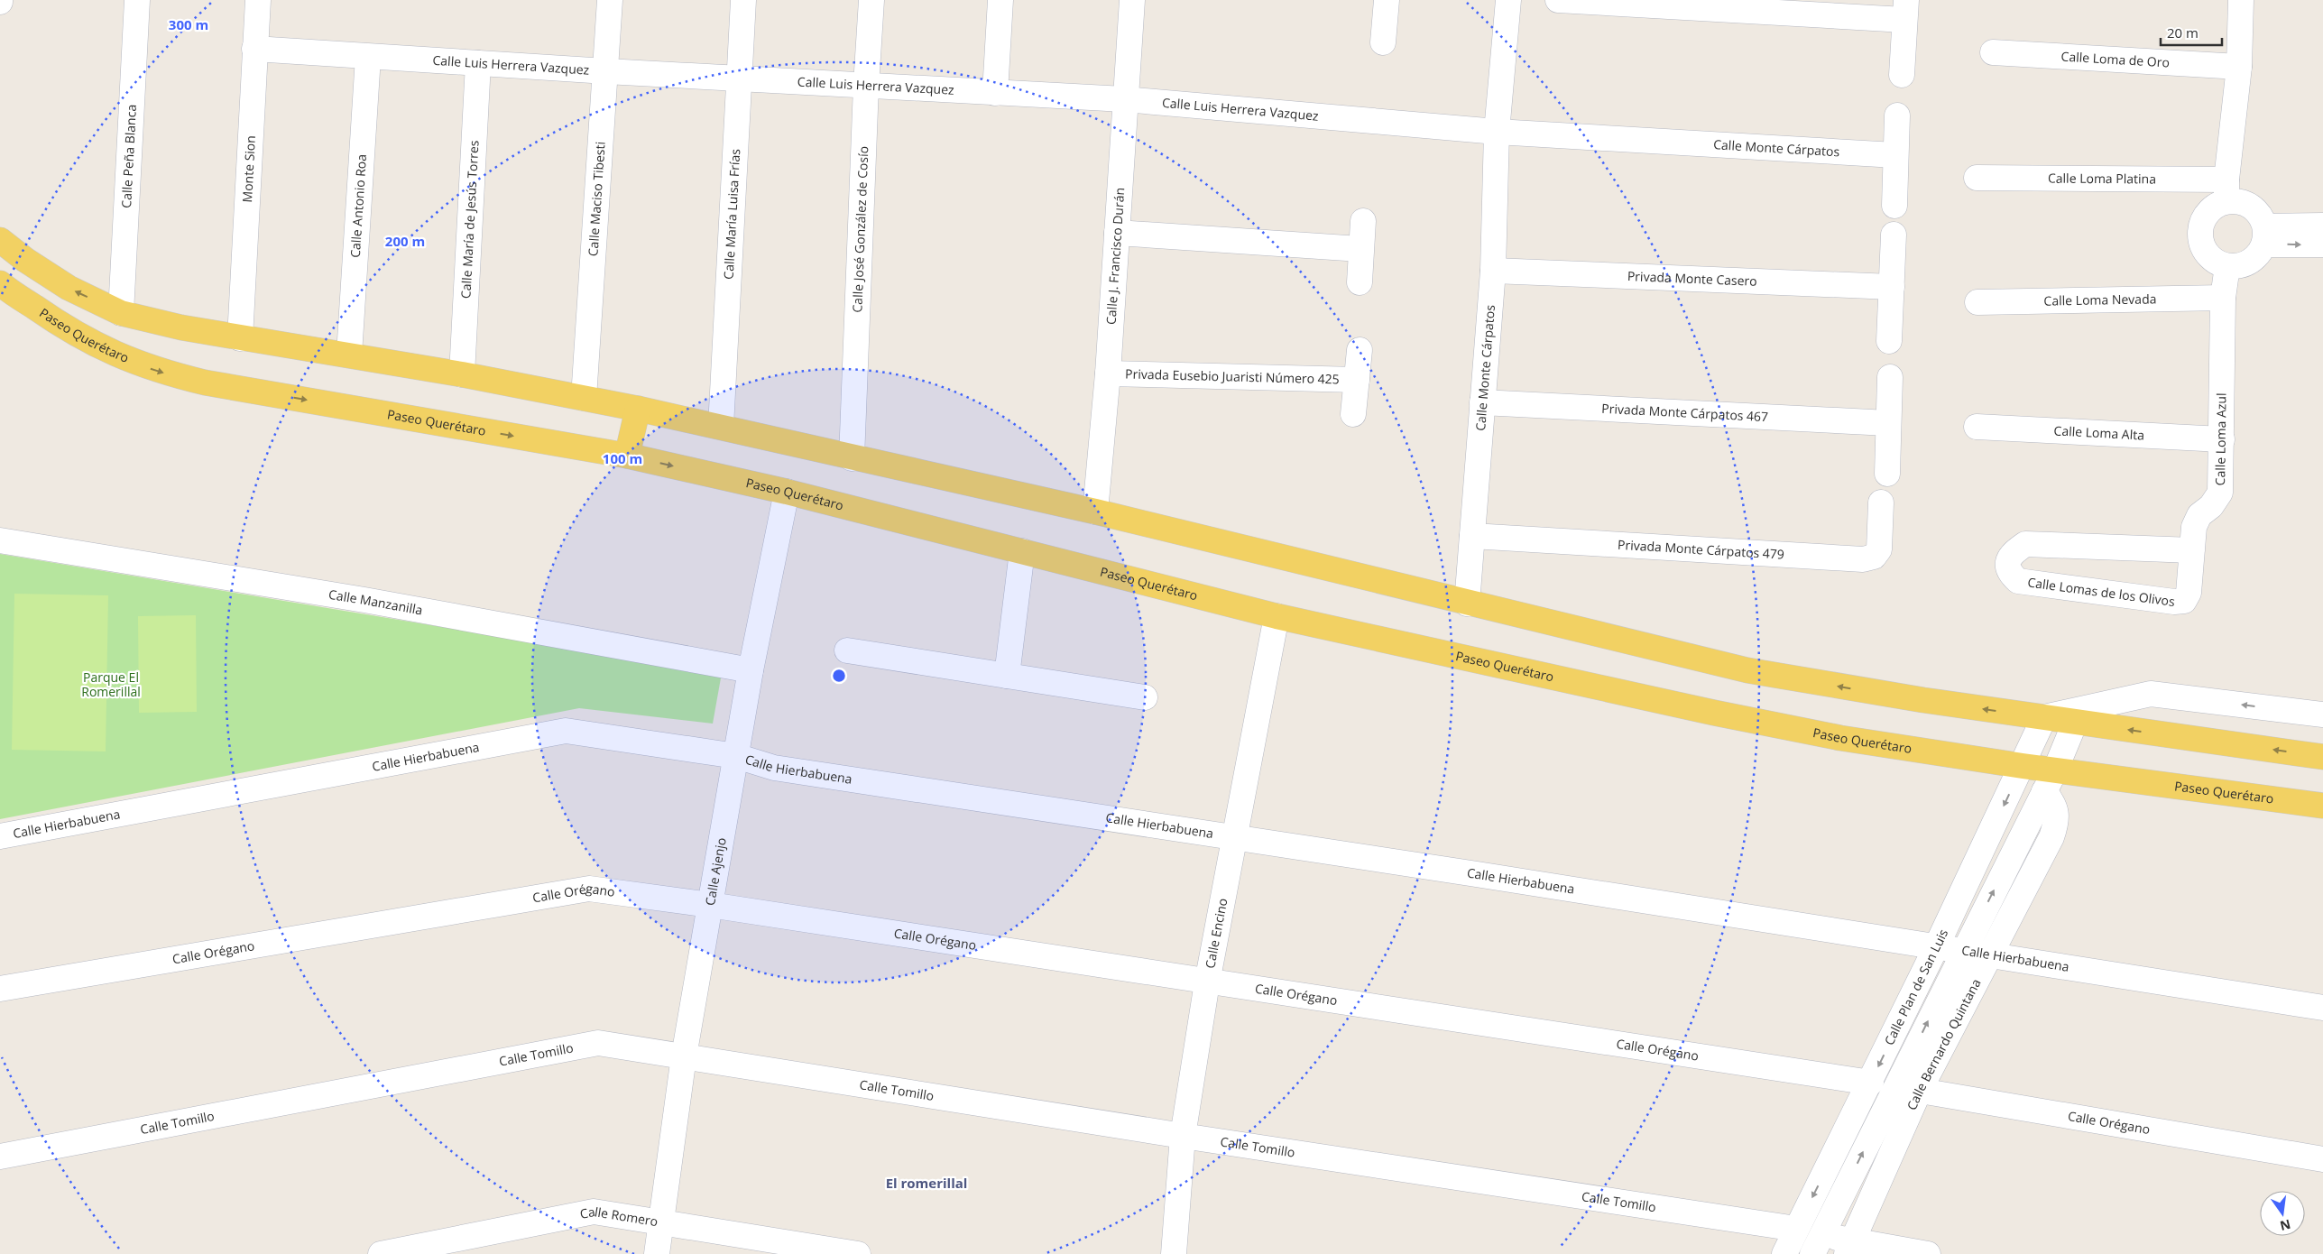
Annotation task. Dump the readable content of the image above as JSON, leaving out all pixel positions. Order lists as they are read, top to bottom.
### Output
{
  "streets": {
    "main road": ["Paseo Querétaro"],
    "street": [
      "Calle Loma de Oro",
      "Calle Luis Herrera Vazquez",
      "Calle Monte Cárpatos",
      "Calle Peña Blanca",
      "Monte Sion",
      "Calle Loma Platina",
      "Calle Maciso Tibesti",
      "Calle Antonio Roa",
      "Calle María Luisa Frías",
      "Calle María de Jesús Torres",
      "Calle José González de Cosío",
      "Calle J. Francisco Durán",
      "Privada Monte Casero",
      "Calle Loma Nevada",
      "Privada Eusebio Juaristi Número 425",
      "Privada Monte Cárpatos 467",
      "Calle Loma Alta",
      "Calle Loma Azul",
      "Privada Monte Cárpatos 479",
      "Calle Lomas de los Olivos",
      "Calle Manzanilla",
      "Calle Hierbabuena",
      "Calle Ajenjo",
      "Calle Orégano",
      "Calle Encino",
      "Calle Plan de San Luis",
      "Calle Bernardo Quintana",
      "Calle Tomillo",
      "Calle Romero"
    ]
  },
  "crossings": [
    ["Calle Luis Herrera Vazquez", "Calle Monte Cárpatos"],
    ["Calle Luis Herrera Vazquez", "Monte Sion"],
    ["Calle Luis Herrera Vazquez", "Calle Maciso Tibesti"],
    ["Calle Luis Herrera Vazquez", "Calle Antonio Roa"],
    ["Calle Luis Herrera Vazquez", "Calle María Luisa Frías"],
    ["Calle Luis Herrera Vazquez", "Calle María de Jesús Torres"],
    ["Calle Luis Herrera Vazquez", "Calle José González de Cosío"],
    ["Calle Luis Herrera Vazquez", "Calle J. Francisco Durán"],
    ["Calle Monte Cárpatos", "Privada Monte Casero"],
    ["Calle Monte Cárpatos", "Privada Monte Cárpatos 467"],
    ["Calle Monte Cárpatos", "Privada Monte Cárpatos 479"],
    ["Calle Loma Platina", "Calle Loma Azul"],
    ["Calle J. Francisco Durán", "Privada Eusebio Juaristi Número 425"],
    ["Calle Loma Nevada", "Calle Loma Azul"],
    ["Paseo Querétaro", "Calle Ajenjo"],
    ["Paseo Querétaro", "Calle Encino"],
    ["Paseo Querétaro", "Calle Plan de San Luis"],
    ["Paseo Querétaro", "Calle Bernardo Quintana"],
    ["Calle Loma Alta", "Calle Loma Azul"],
    ["Calle Loma Azul", "Calle Lomas de los Olivos"],
    ["Calle Manzanilla", "Calle Ajenjo"],
    ["Calle Hierbabuena", "Calle Ajenjo"],
    ["Calle Hierbabuena", "Calle Encino"],
    ["Calle Hierbabuena", "Calle Plan de San Luis"],
    ["Calle Hierbabuena", "Calle Bernardo Quintana"],
    ["Calle Ajenjo", "Calle Orégano"],
    ["Calle Ajenjo", "Calle Tomillo"],
    ["Calle Ajenjo", "Calle Romero"],
    ["Calle Orégano", "Calle Encino"],
    ["Calle Orégano", "Calle Plan de San Luis"],
    ["Calle Orégano", "Calle Bernardo Quintana"],
    ["Calle Encino", "Calle Tomillo"],
    ["Calle Plan de San Luis", "Calle Bernardo Quintana"],
    ["Calle Plan de San Luis", "Calle Tomillo"]
  ],
  "districts": ["El romerillal"],
  "parks": ["Parque El Romerillal"],
  "scale_bar": "20 m",
  "north": "bottom",
  "rings": ["300 m", "200 m", "100 m"]
}
